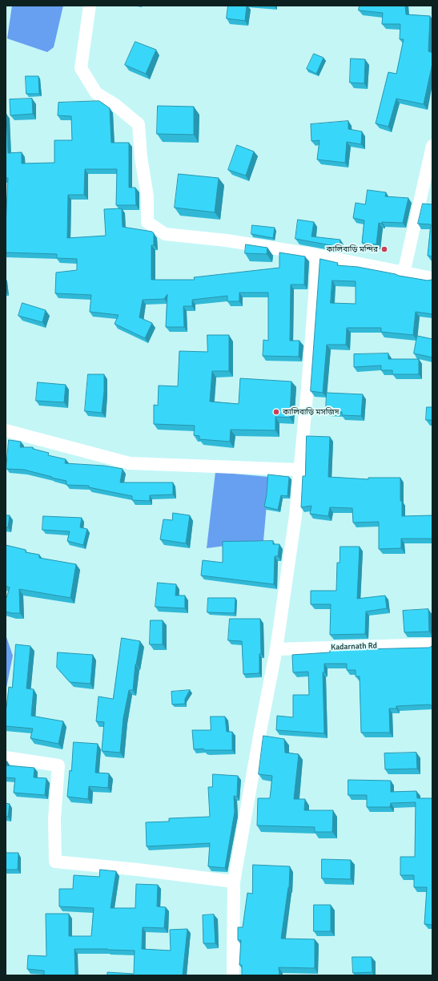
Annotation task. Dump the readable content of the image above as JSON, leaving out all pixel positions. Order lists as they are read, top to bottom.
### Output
{
  "streets": {
    "street": ["Kadarnath Rd"]
  },
  "places": ["কালিবাড়ি মন্দির", "কালিবাড়ি মসজিদ"]
}
